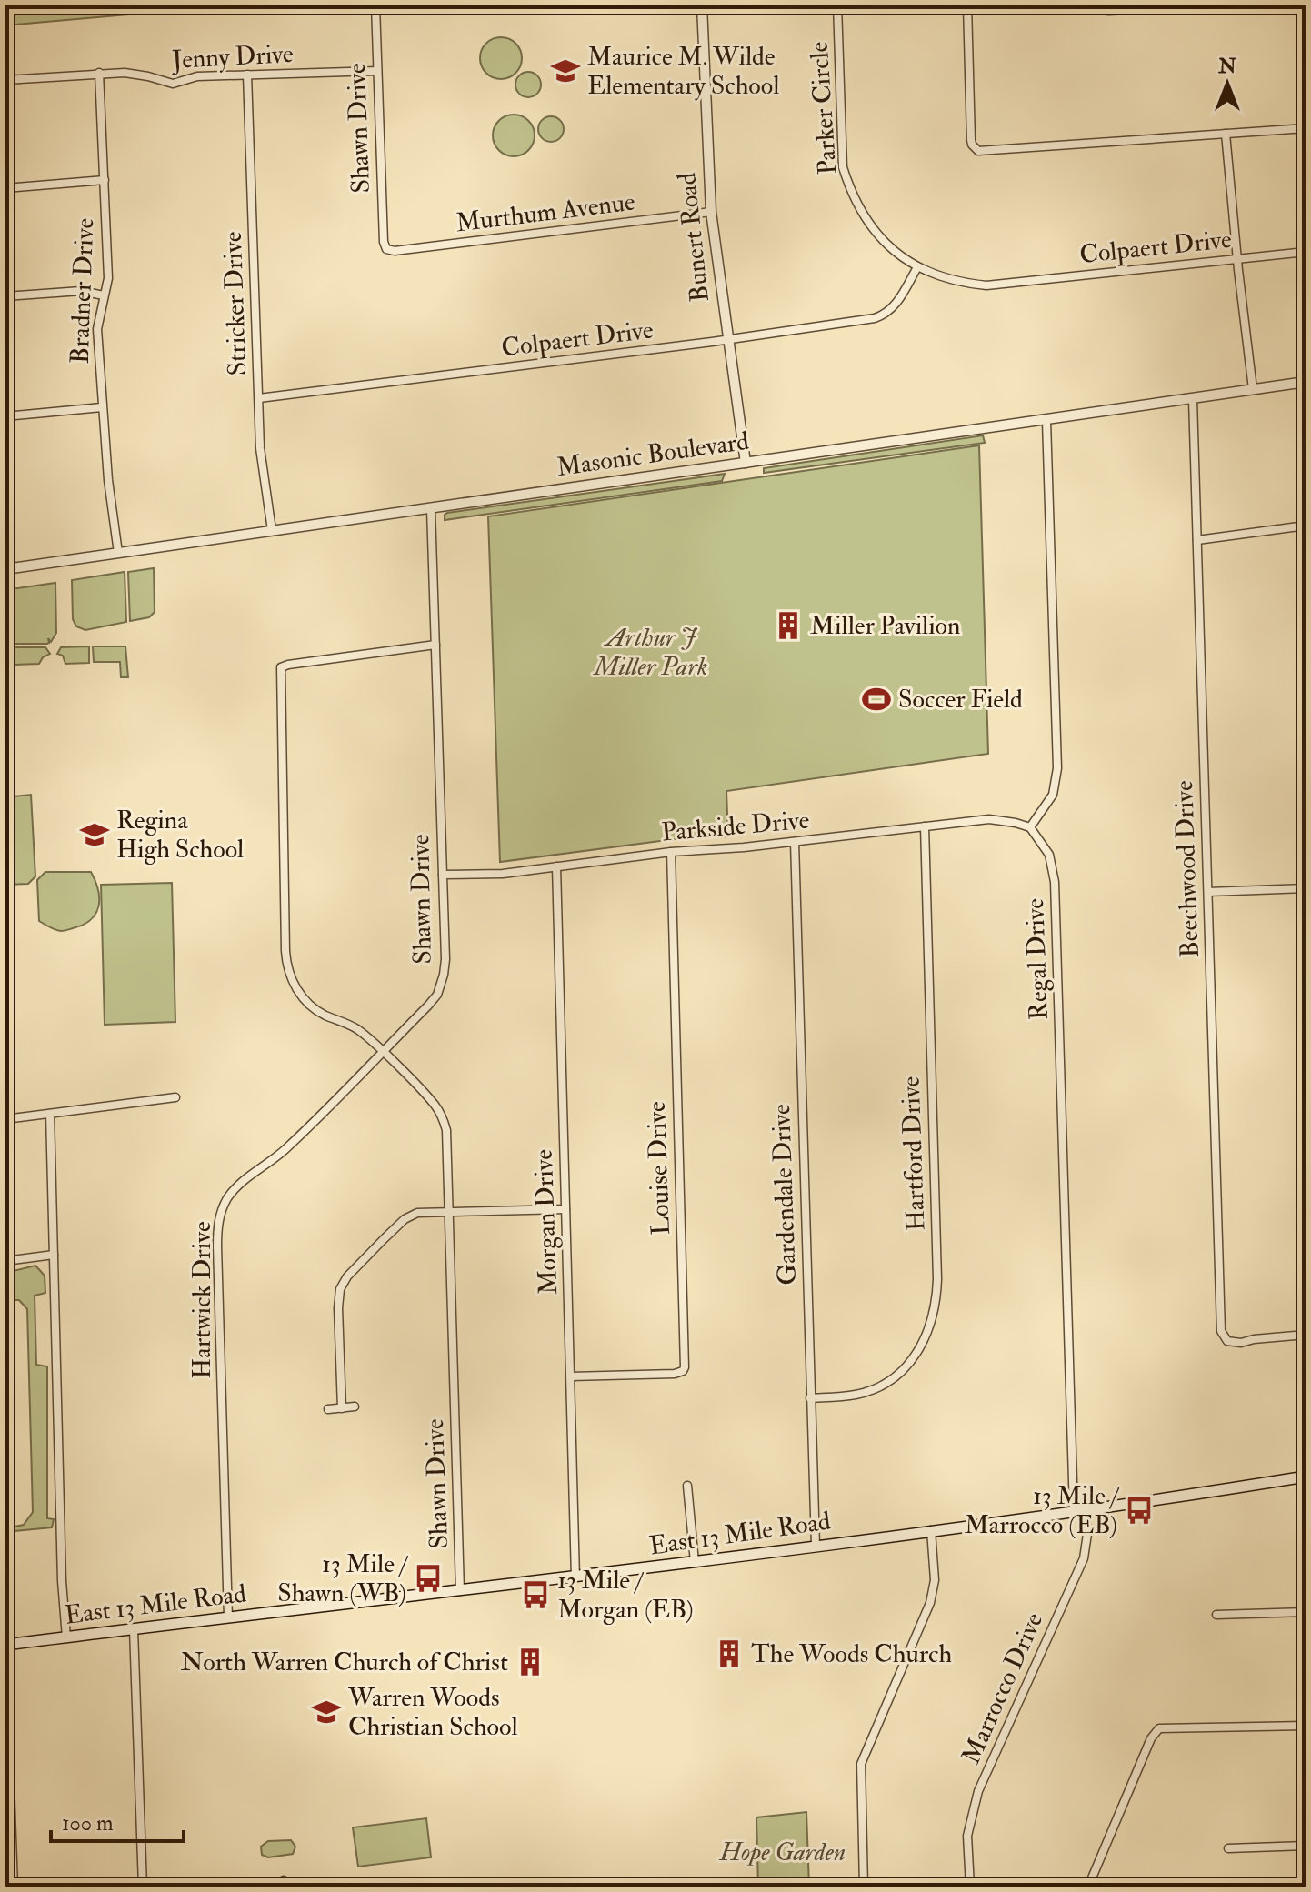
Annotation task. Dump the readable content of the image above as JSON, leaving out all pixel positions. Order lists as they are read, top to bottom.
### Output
{
  "streets": {
    "main road": ["East 13 Mile Road"],
    "street": [
      "Jenny Drive",
      "Parker Circle",
      "Shawn Drive",
      "Murthum Avenue",
      "Bunert Road",
      "Colpaert Drive",
      "Bradner Drive",
      "Stricker Drive",
      "Masonic Boulevard",
      "Parkside Drive",
      "Beechwood Drive",
      "Regal Drive",
      "Hartford Drive",
      "Louise Drive",
      "Gardendale Drive",
      "Morgan Drive",
      "Hartwick Drive",
      "Marrocco Drive"
    ]
  },
  "crossings": [
    ["Jenny Drive", "Shawn Drive"],
    ["Jenny Drive", "Bradner Drive"],
    ["Jenny Drive", "Stricker Drive"],
    ["Parker Circle", "Colpaert Drive"],
    ["Shawn Drive", "Murthum Avenue"],
    ["Shawn Drive", "Masonic Boulevard"],
    ["Shawn Drive", "Parkside Drive"],
    ["Shawn Drive", "Hartwick Drive"],
    ["Shawn Drive", "East 13 Mile Road"],
    ["Murthum Avenue", "Bunert Road"],
    ["Bunert Road", "Colpaert Drive"],
    ["Bunert Road", "Masonic Boulevard"],
    ["Colpaert Drive", "Stricker Drive"],
    ["Bradner Drive", "Masonic Boulevard"],
    ["Stricker Drive", "Masonic Boulevard"],
    ["Masonic Boulevard", "Beechwood Drive"],
    ["Parkside Drive", "Regal Drive"],
    ["Parkside Drive", "Hartford Drive"],
    ["Parkside Drive", "Louise Drive"],
    ["Parkside Drive", "Gardendale Drive"],
    ["Parkside Drive", "Morgan Drive"],
    ["Regal Drive", "East 13 Mile Road"],
    ["Regal Drive", "Marrocco Drive"],
    ["Hartford Drive", "Gardendale Drive"],
    ["Louise Drive", "Morgan Drive"],
    ["Gardendale Drive", "East 13 Mile Road"],
    ["Morgan Drive", "East 13 Mile Road"],
    ["Hartwick Drive", "East 13 Mile Road"],
    ["East 13 Mile Road", "Marrocco Drive"]
  ],
  "parks": ["Arthur J Miller Park", "Hope Garden"],
  "places": {
    "school or university": ["Maurice M. Wilde Elementary School", "Regina High School", "Warren Woods Christian School"],
    "building": ["Miller Pavilion", "The Woods Church", "North Warren Church of Christ"],
    "sports": ["Soccer Field"],
    "bus stop": ["13 Mile / Marrocco (EB)", "13 Mile / Shawn (WB)", "13 Mile / Morgan (EB)"]
  },
  "scale_bar": "100 m",
  "north": "top"
}
